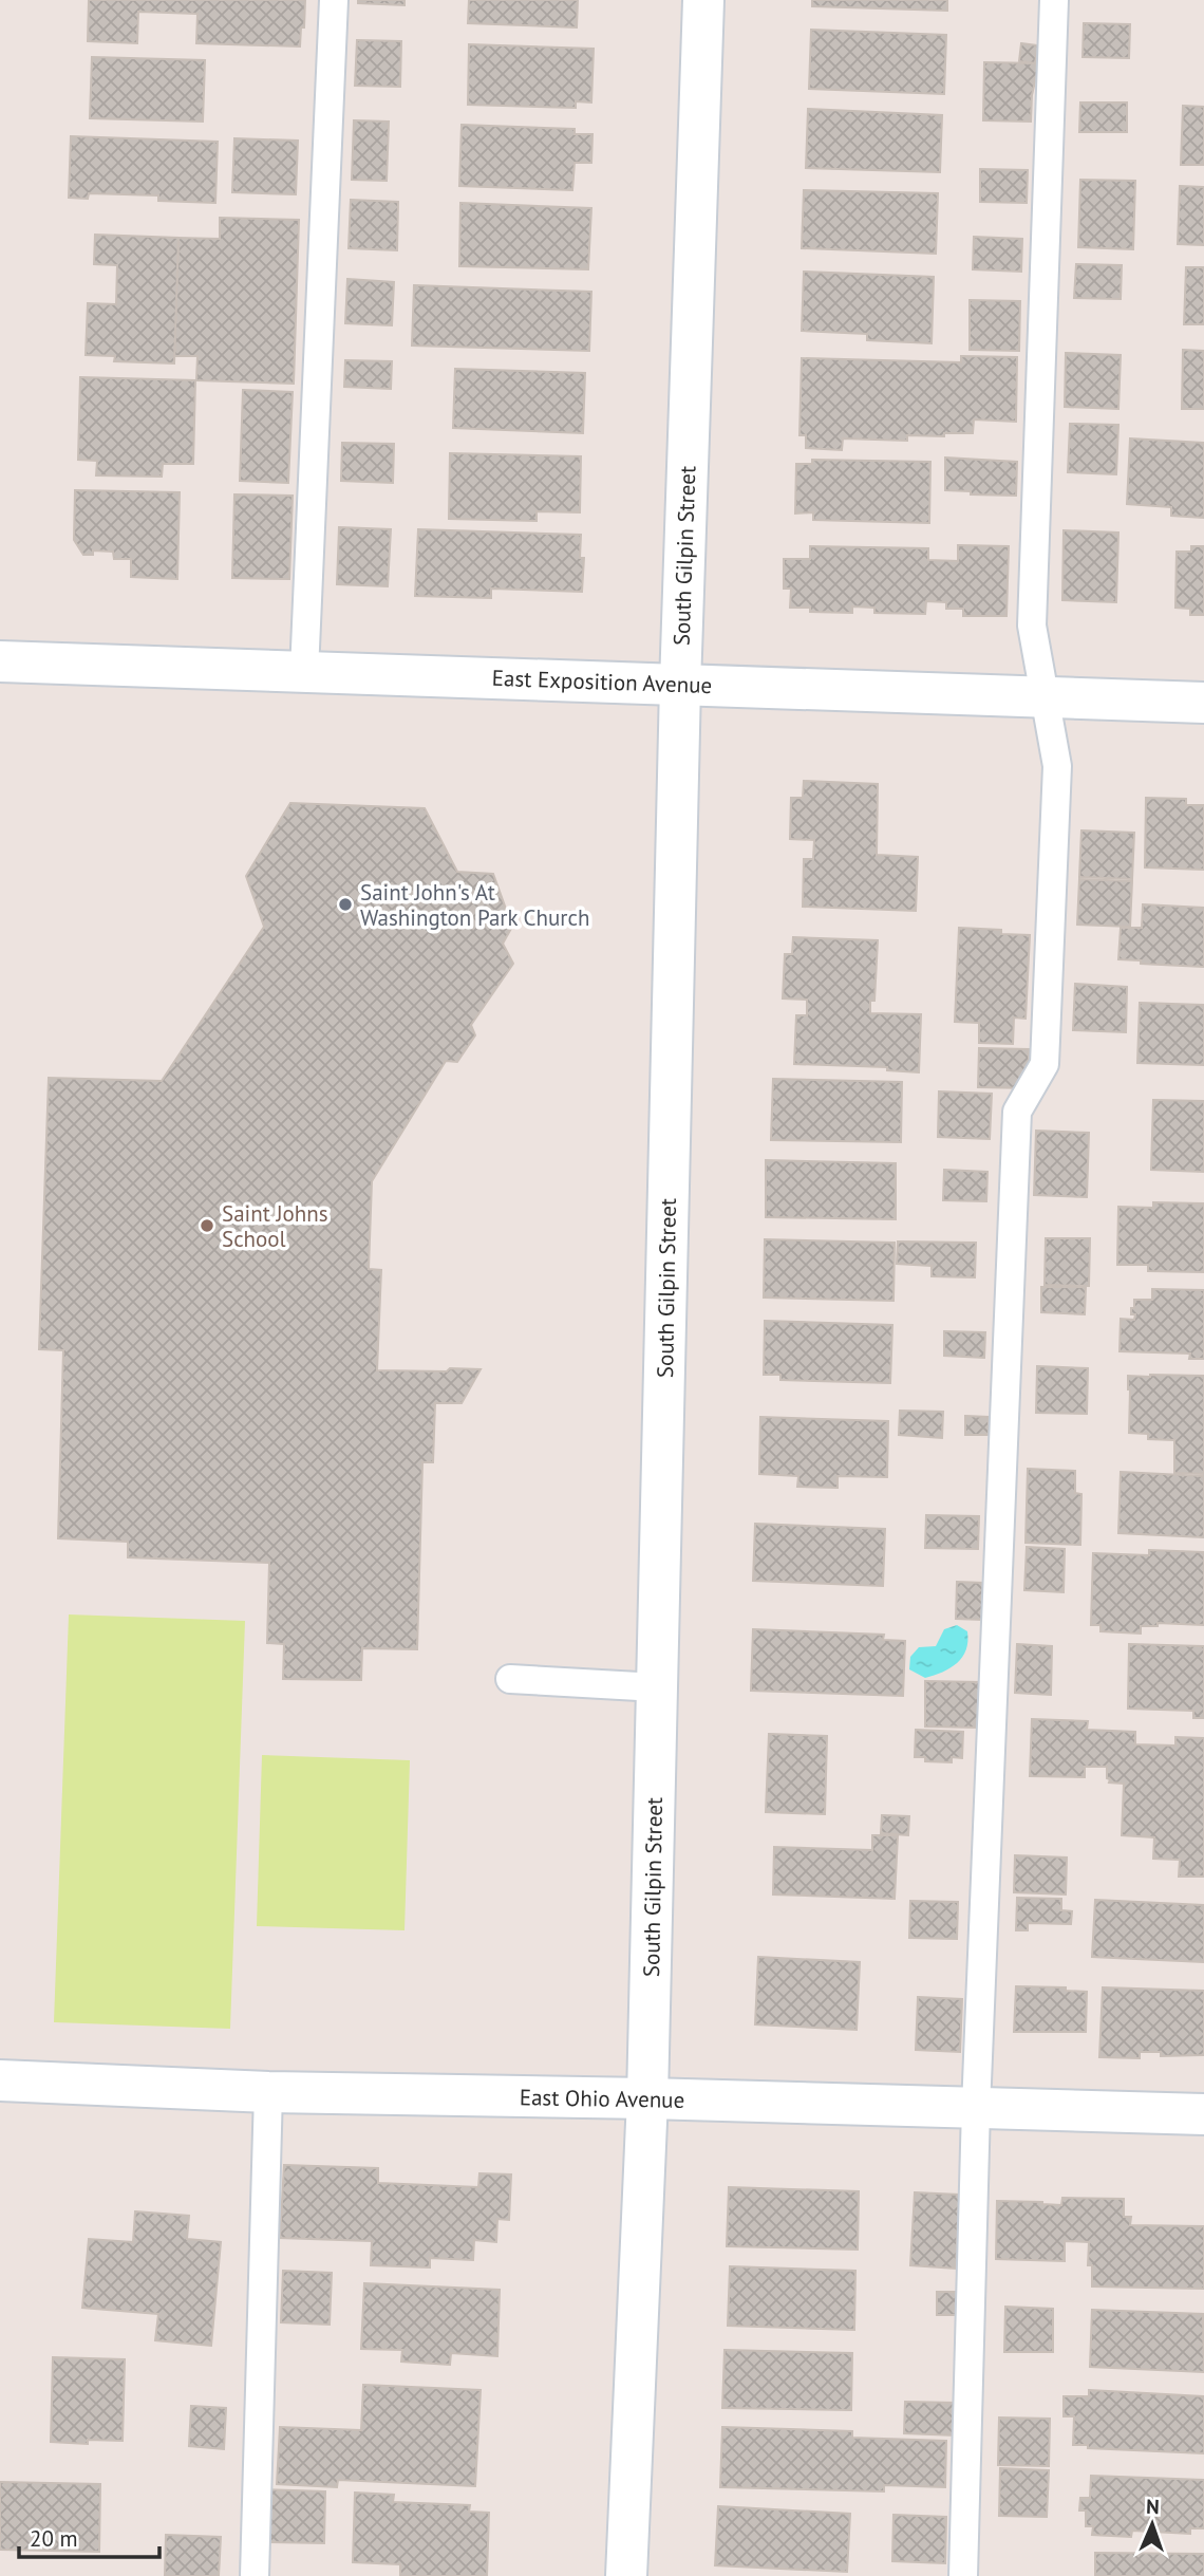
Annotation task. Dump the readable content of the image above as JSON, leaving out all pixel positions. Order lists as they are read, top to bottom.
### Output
{
  "streets": {
    "street": ["South Gilpin Street", "East Exposition Avenue", "East Ohio Avenue"]
  },
  "crossings": [
    ["South Gilpin Street", "East Exposition Avenue"],
    ["South Gilpin Street", "East Ohio Avenue"]
  ],
  "places": ["Saint John's At Washington Park Church", "Saint Johns School"],
  "scale_bar": "20 m",
  "north": "top"
}
